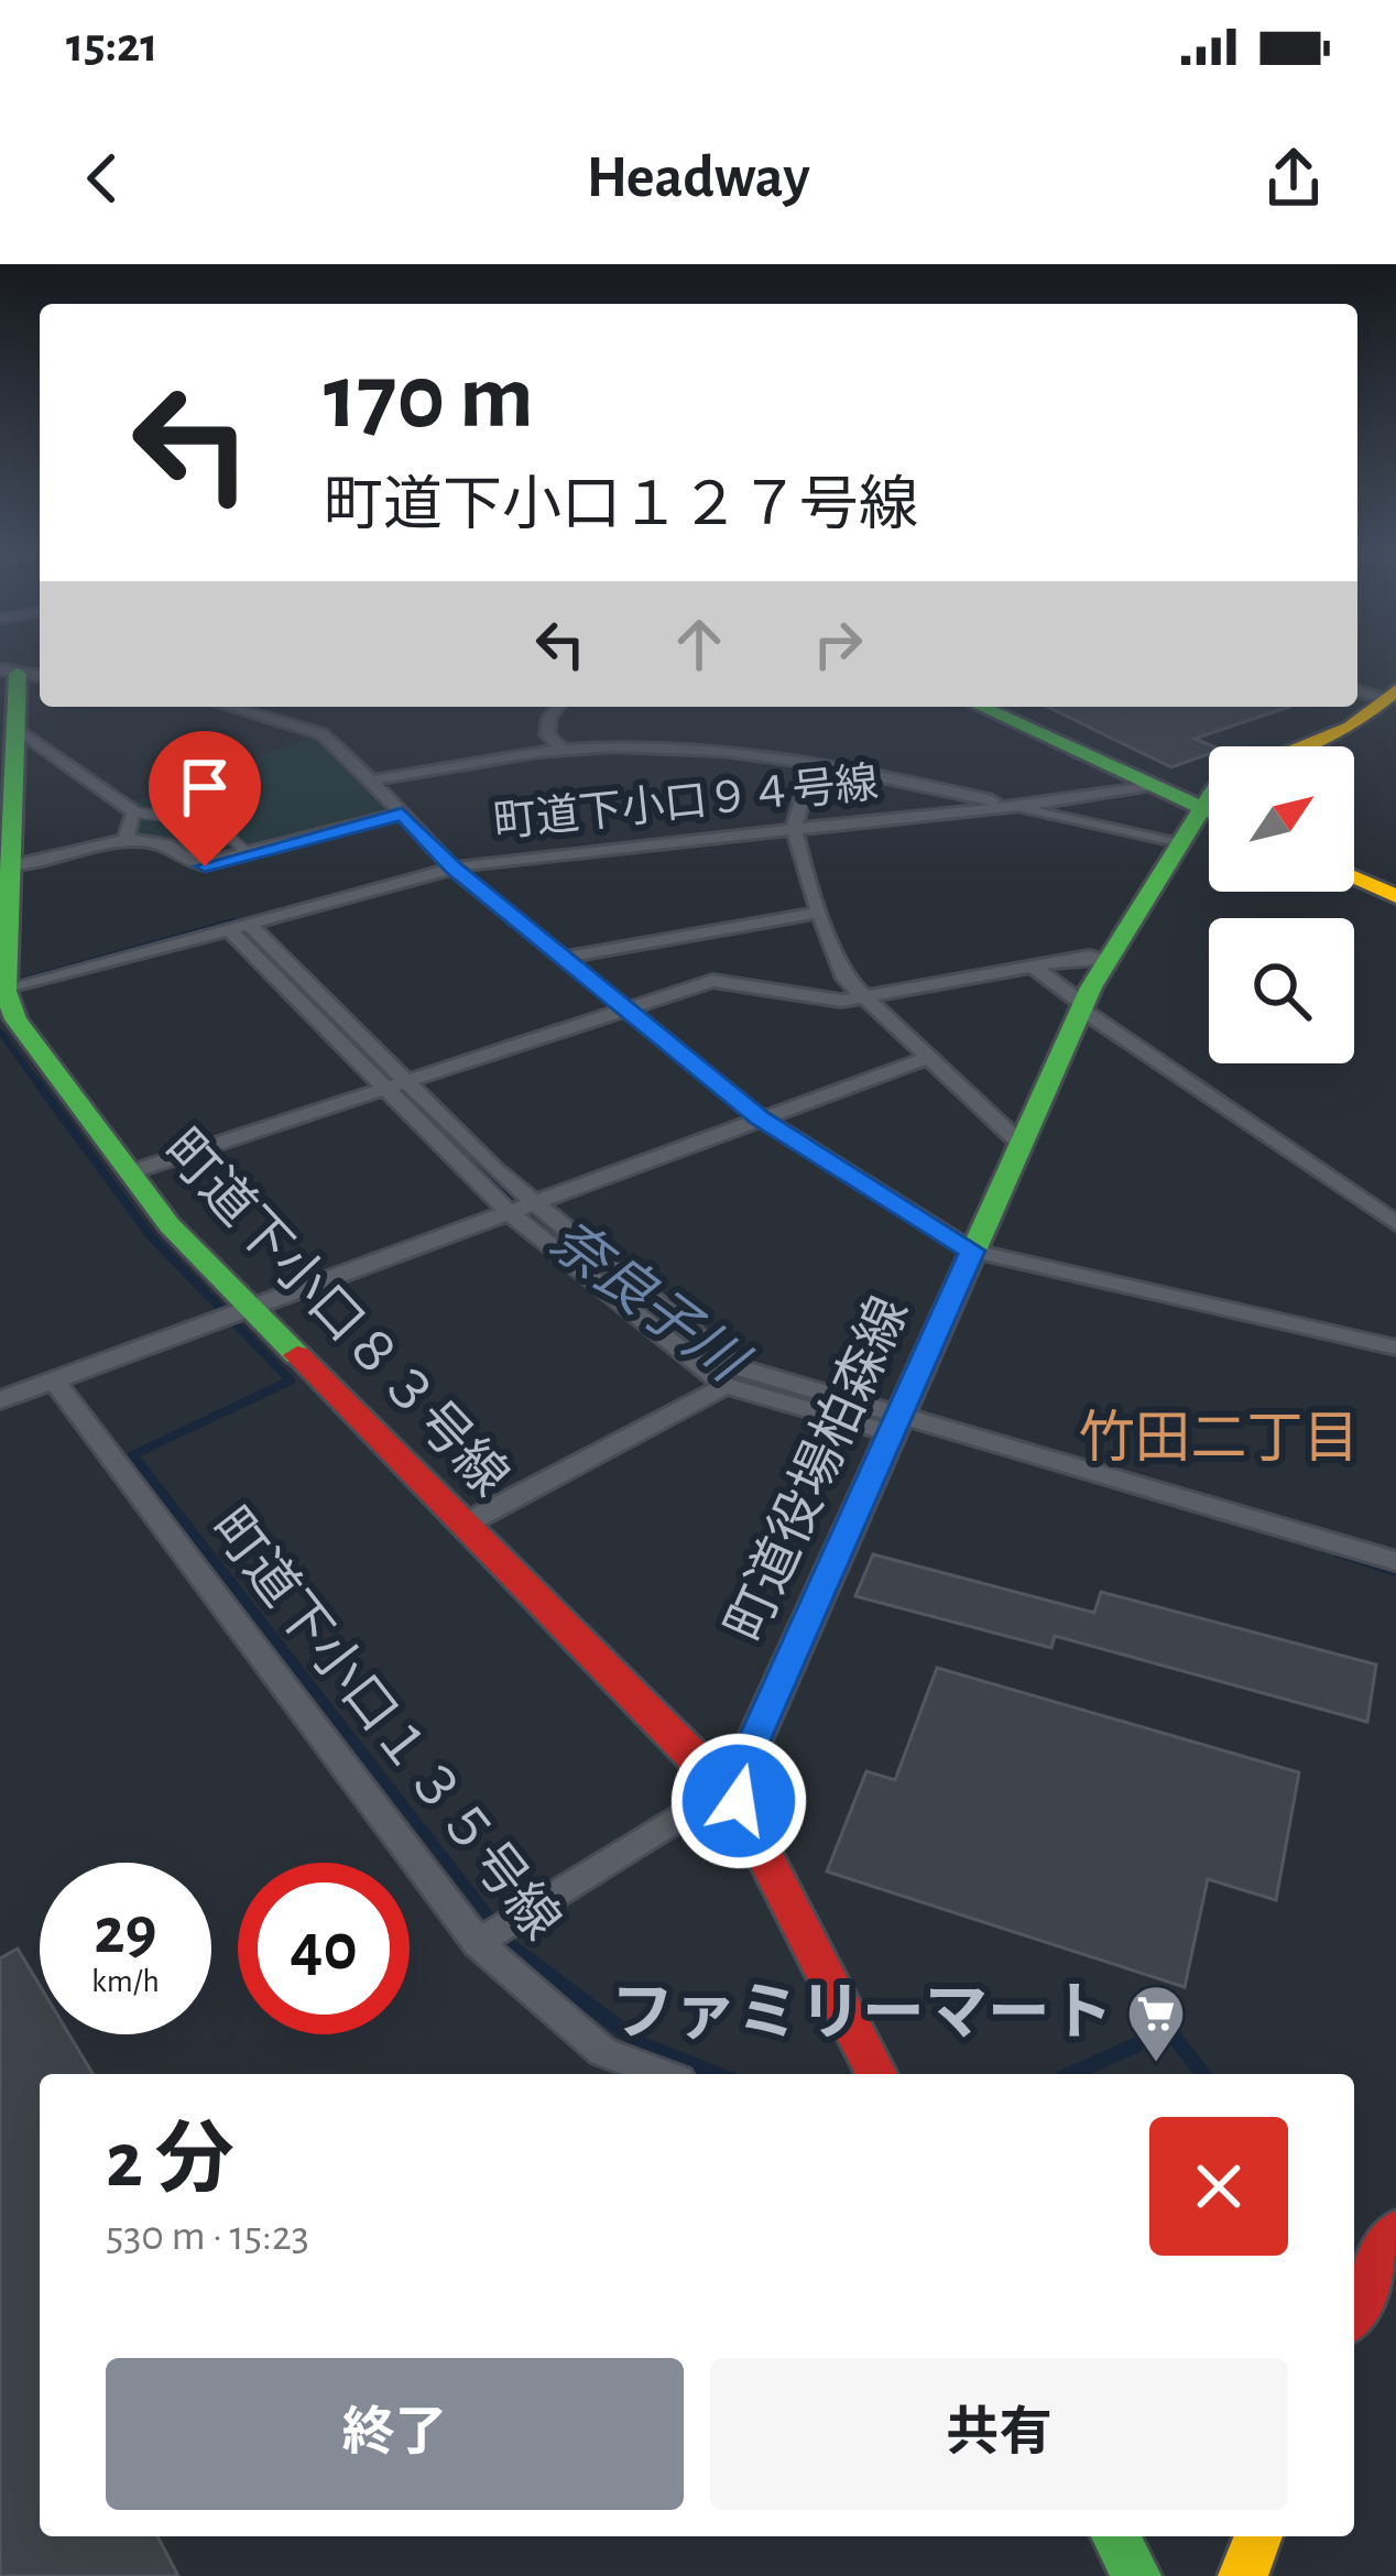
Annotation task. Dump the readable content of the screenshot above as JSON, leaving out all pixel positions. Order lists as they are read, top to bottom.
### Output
{
  "streets": {
    "street": [
      "町道下小口９４号線",
      "町道下小口８３号線",
      "町道役場柏森線",
      "町道下小口１３５号線"
    ]
  },
  "crossings": [
    ["町道下小口９４号線", "町道下小口８３号線"],
    ["町道下小口８３号線", "町道役場柏森線"]
  ],
  "districts": ["竹田二丁目"],
  "water": ["奈良子川"],
  "places": {
    "supermarket": ["ファミリーマート"]
  },
  "north": "top right",
  "page": {
    "status": "15:21",
    "header": "Headway",
    "turn": ["170 m", "町道下小口１２７号線"],
    "speed": "29 km/h",
    "limit": "40",
    "heading": ["2 分", "530 m · 15:23"],
    "buttons": ["終了", "共有"]
  }
}
